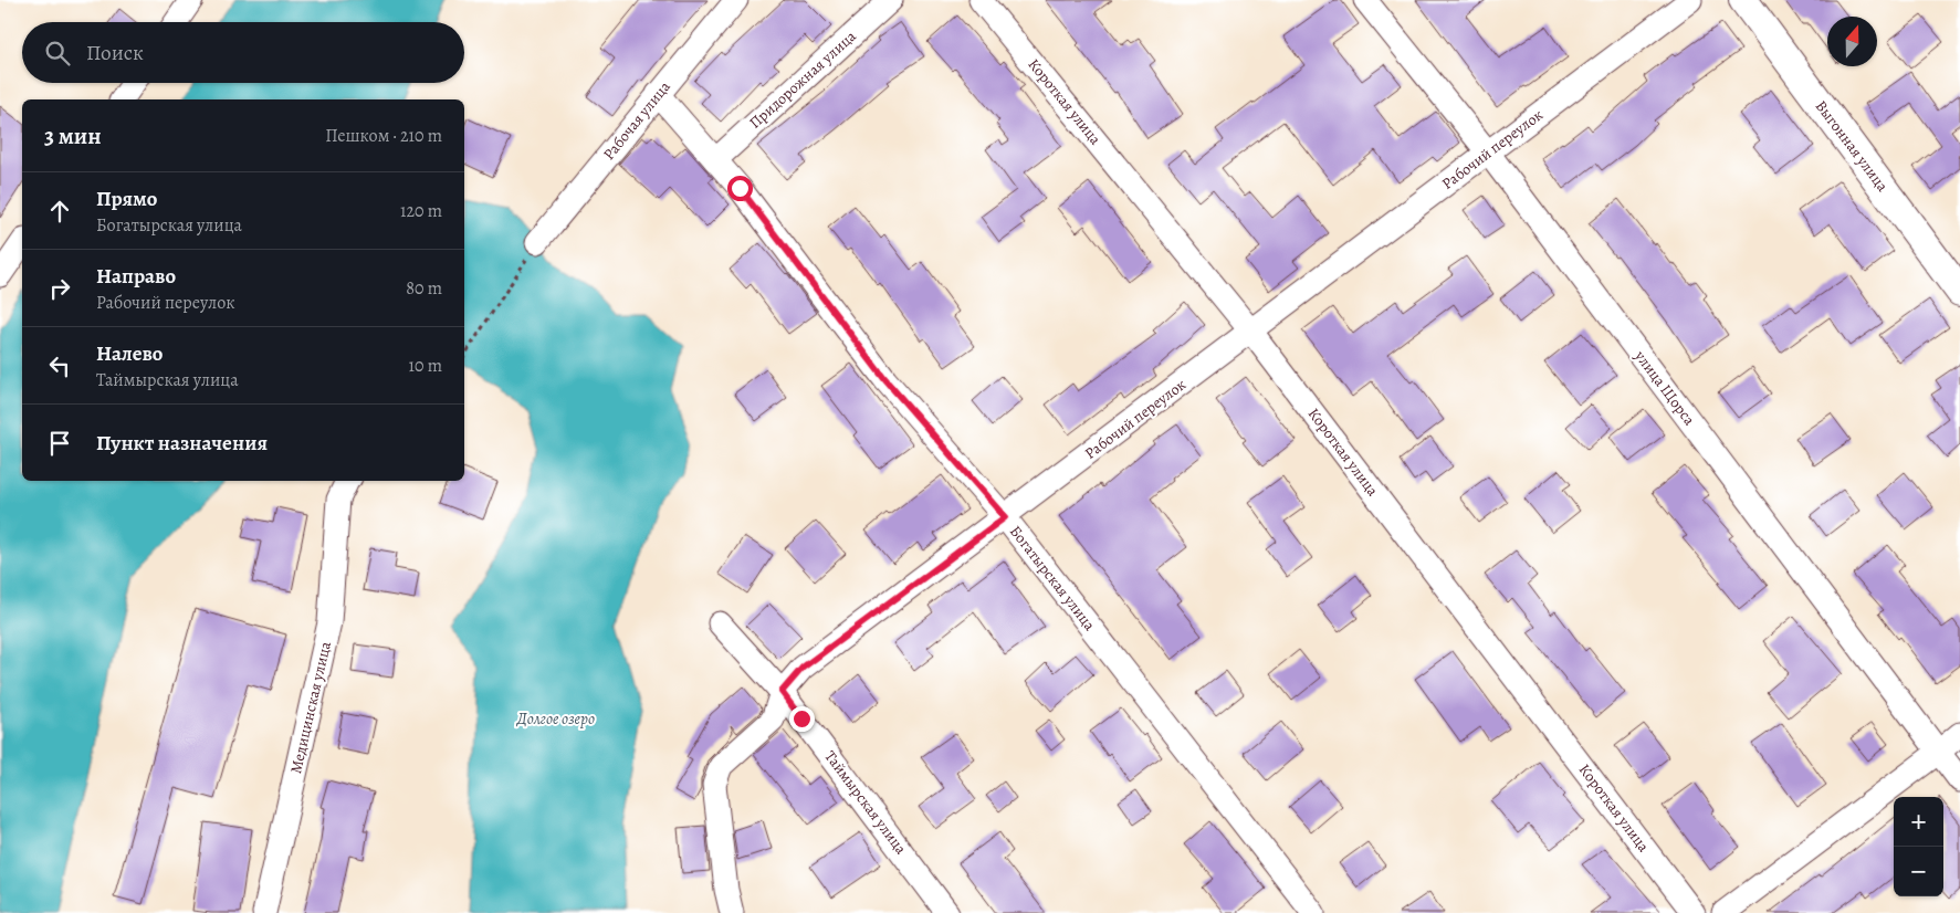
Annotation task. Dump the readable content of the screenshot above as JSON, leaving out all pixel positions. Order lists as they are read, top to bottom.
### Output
{
  "streets": {
    "street": [
      "Придорожная улица",
      "Короткая улица",
      "Рабочая улица",
      "Выгонная улица",
      "Рабочий переулок",
      "улица Щорса",
      "Богатырская улица",
      "Медицинская улица",
      "Таймырская улица"
    ]
  },
  "crossings": [
    ["Придорожная улица", "Богатырская улица"],
    ["Короткая улица", "Рабочий переулок"],
    ["Рабочая улица", "Богатырская улица"],
    ["Рабочий переулок", "улица Щорса"],
    ["Рабочий переулок", "Богатырская улица"],
    ["Рабочий переулок", "Таймырская улица"]
  ],
  "water": ["Долгое озеро"],
  "north": "top",
  "page": {
    "search": "Поиск",
    "heading": ["3 мин", "Пешком · 210 m"],
    "list": [
      ["Прямо", "Богатырская улица", "120 m"],
      ["Направо", "Рабочий переулок", "80 m"],
      ["Налево", "Таймырская улица", "10 m"],
      "Пункт назначения"
    ],
    "map_buttons": ["+", "−"]
  }
}
